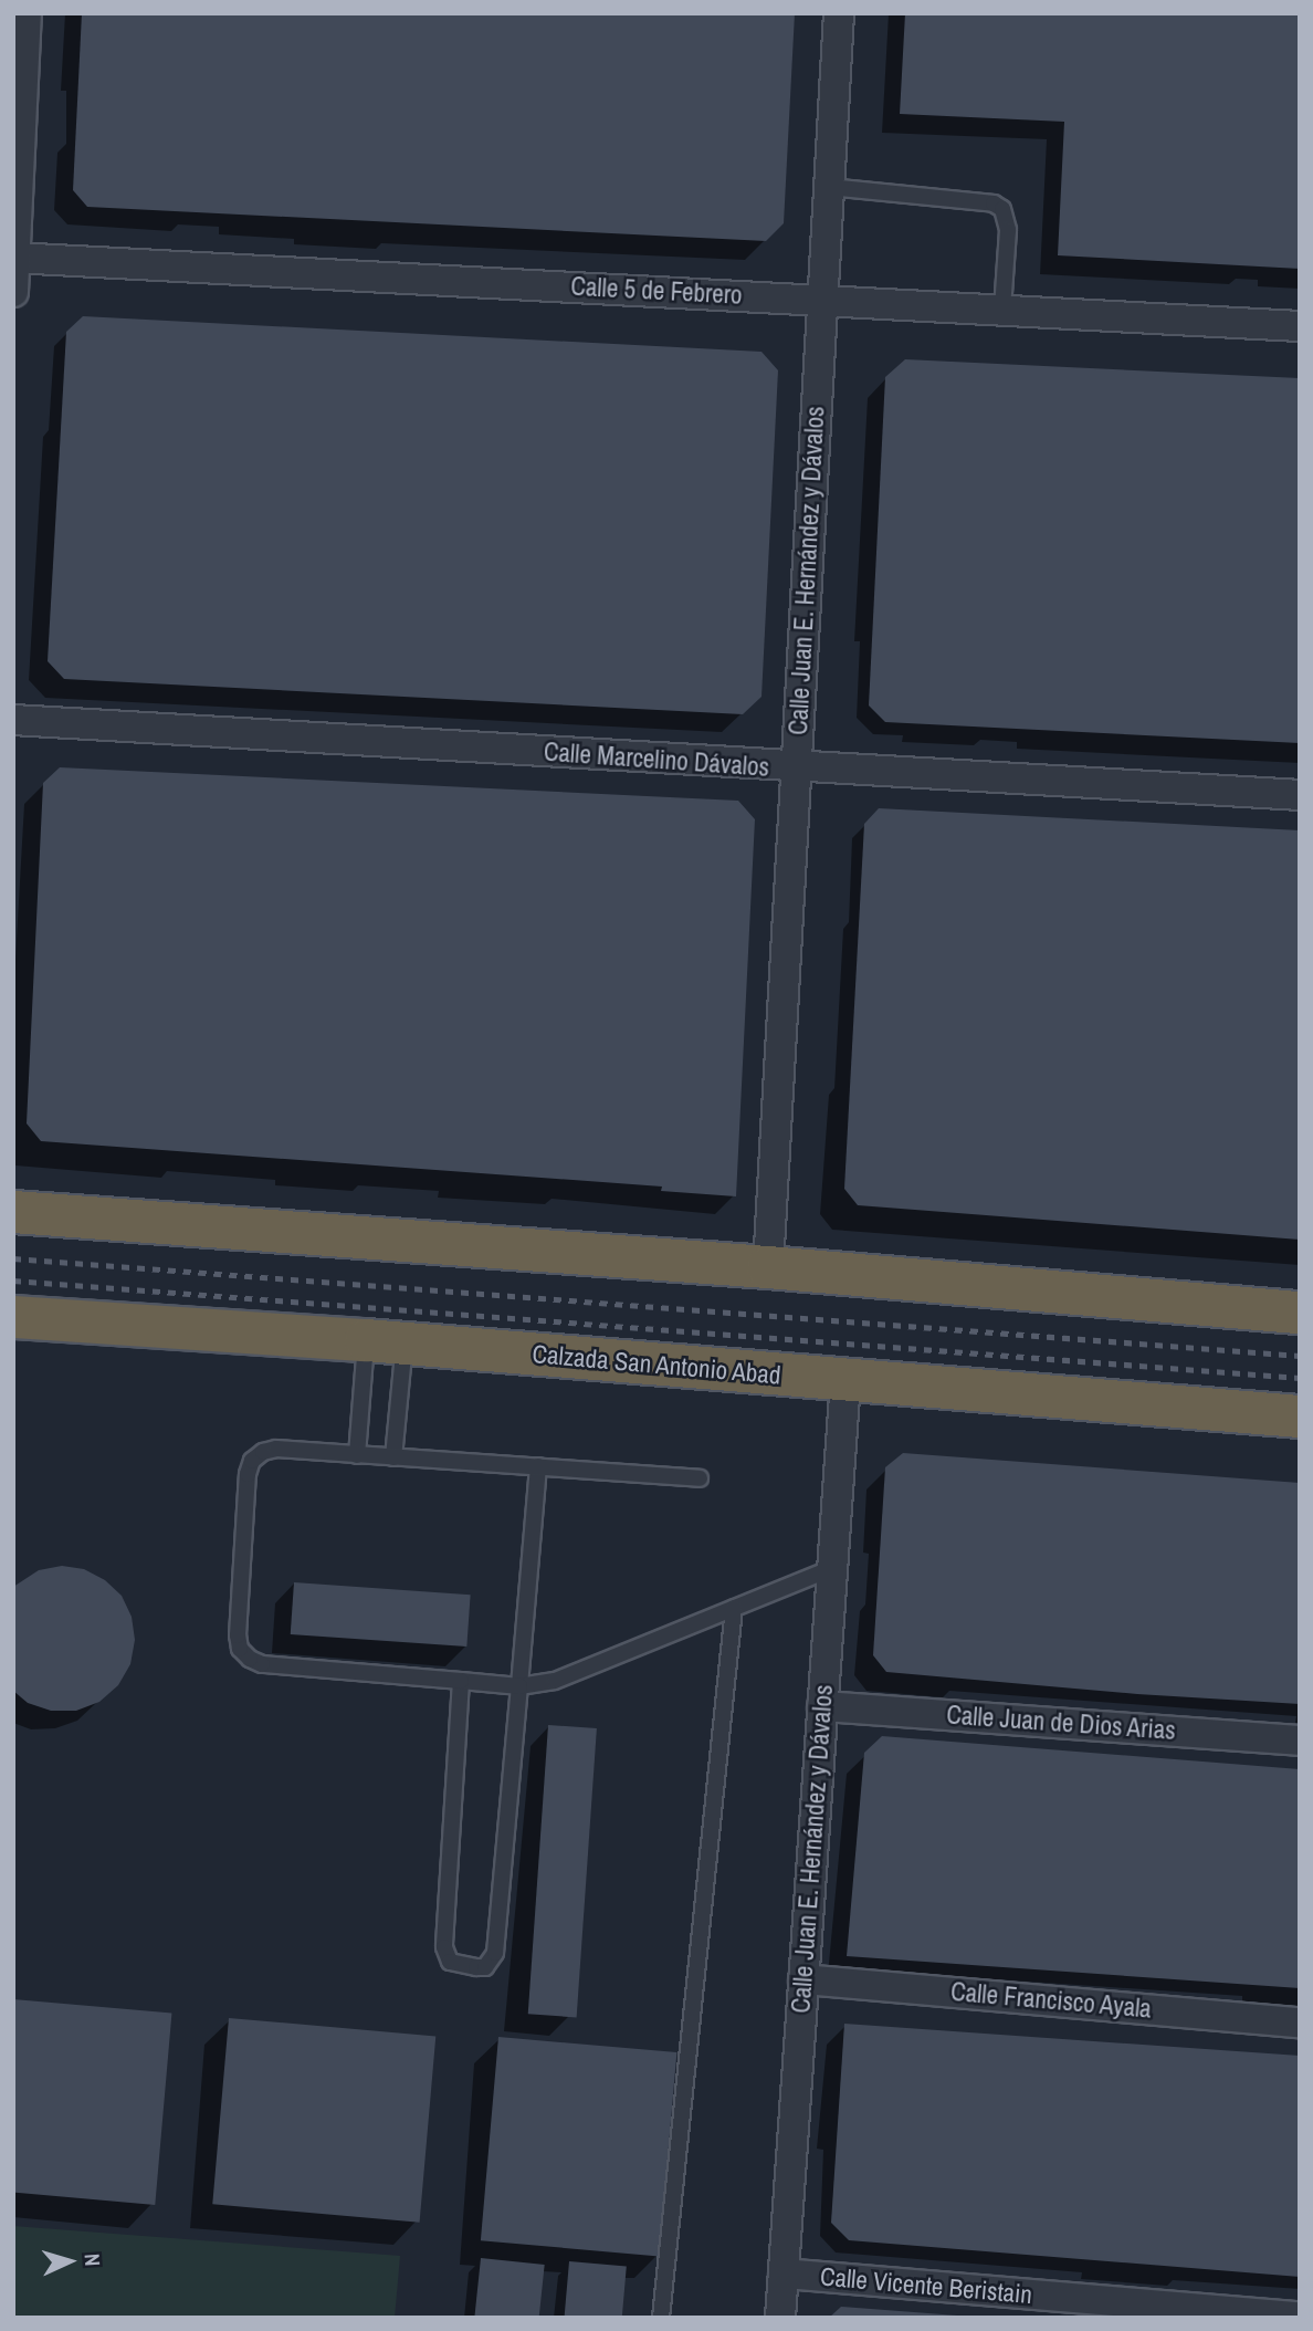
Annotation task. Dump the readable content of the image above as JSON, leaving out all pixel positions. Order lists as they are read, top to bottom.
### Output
{
  "streets": {
    "highway": ["Calzada San Antonio Abad"],
    "street": [
      "Calle 5 de Febrero",
      "Calle Juan E. Hernández y Dávalos",
      "Calle Marcelino Dávalos",
      "Calle Juan de Dios Arias",
      "Calle Francisco Ayala",
      "Calle Vicente Beristain"
    ]
  },
  "crossings": [
    ["Calle 5 de Febrero", "Calle Juan E. Hernández y Dávalos"],
    ["Calle Juan E. Hernández y Dávalos", "Calle Marcelino Dávalos"],
    ["Calle Juan E. Hernández y Dávalos", "Calzada San Antonio Abad"],
    ["Calle Juan E. Hernández y Dávalos", "Calle Juan de Dios Arias"],
    ["Calle Juan E. Hernández y Dávalos", "Calle Francisco Ayala"],
    ["Calle Juan E. Hernández y Dávalos", "Calle Vicente Beristain"]
  ],
  "north": "right"
}
